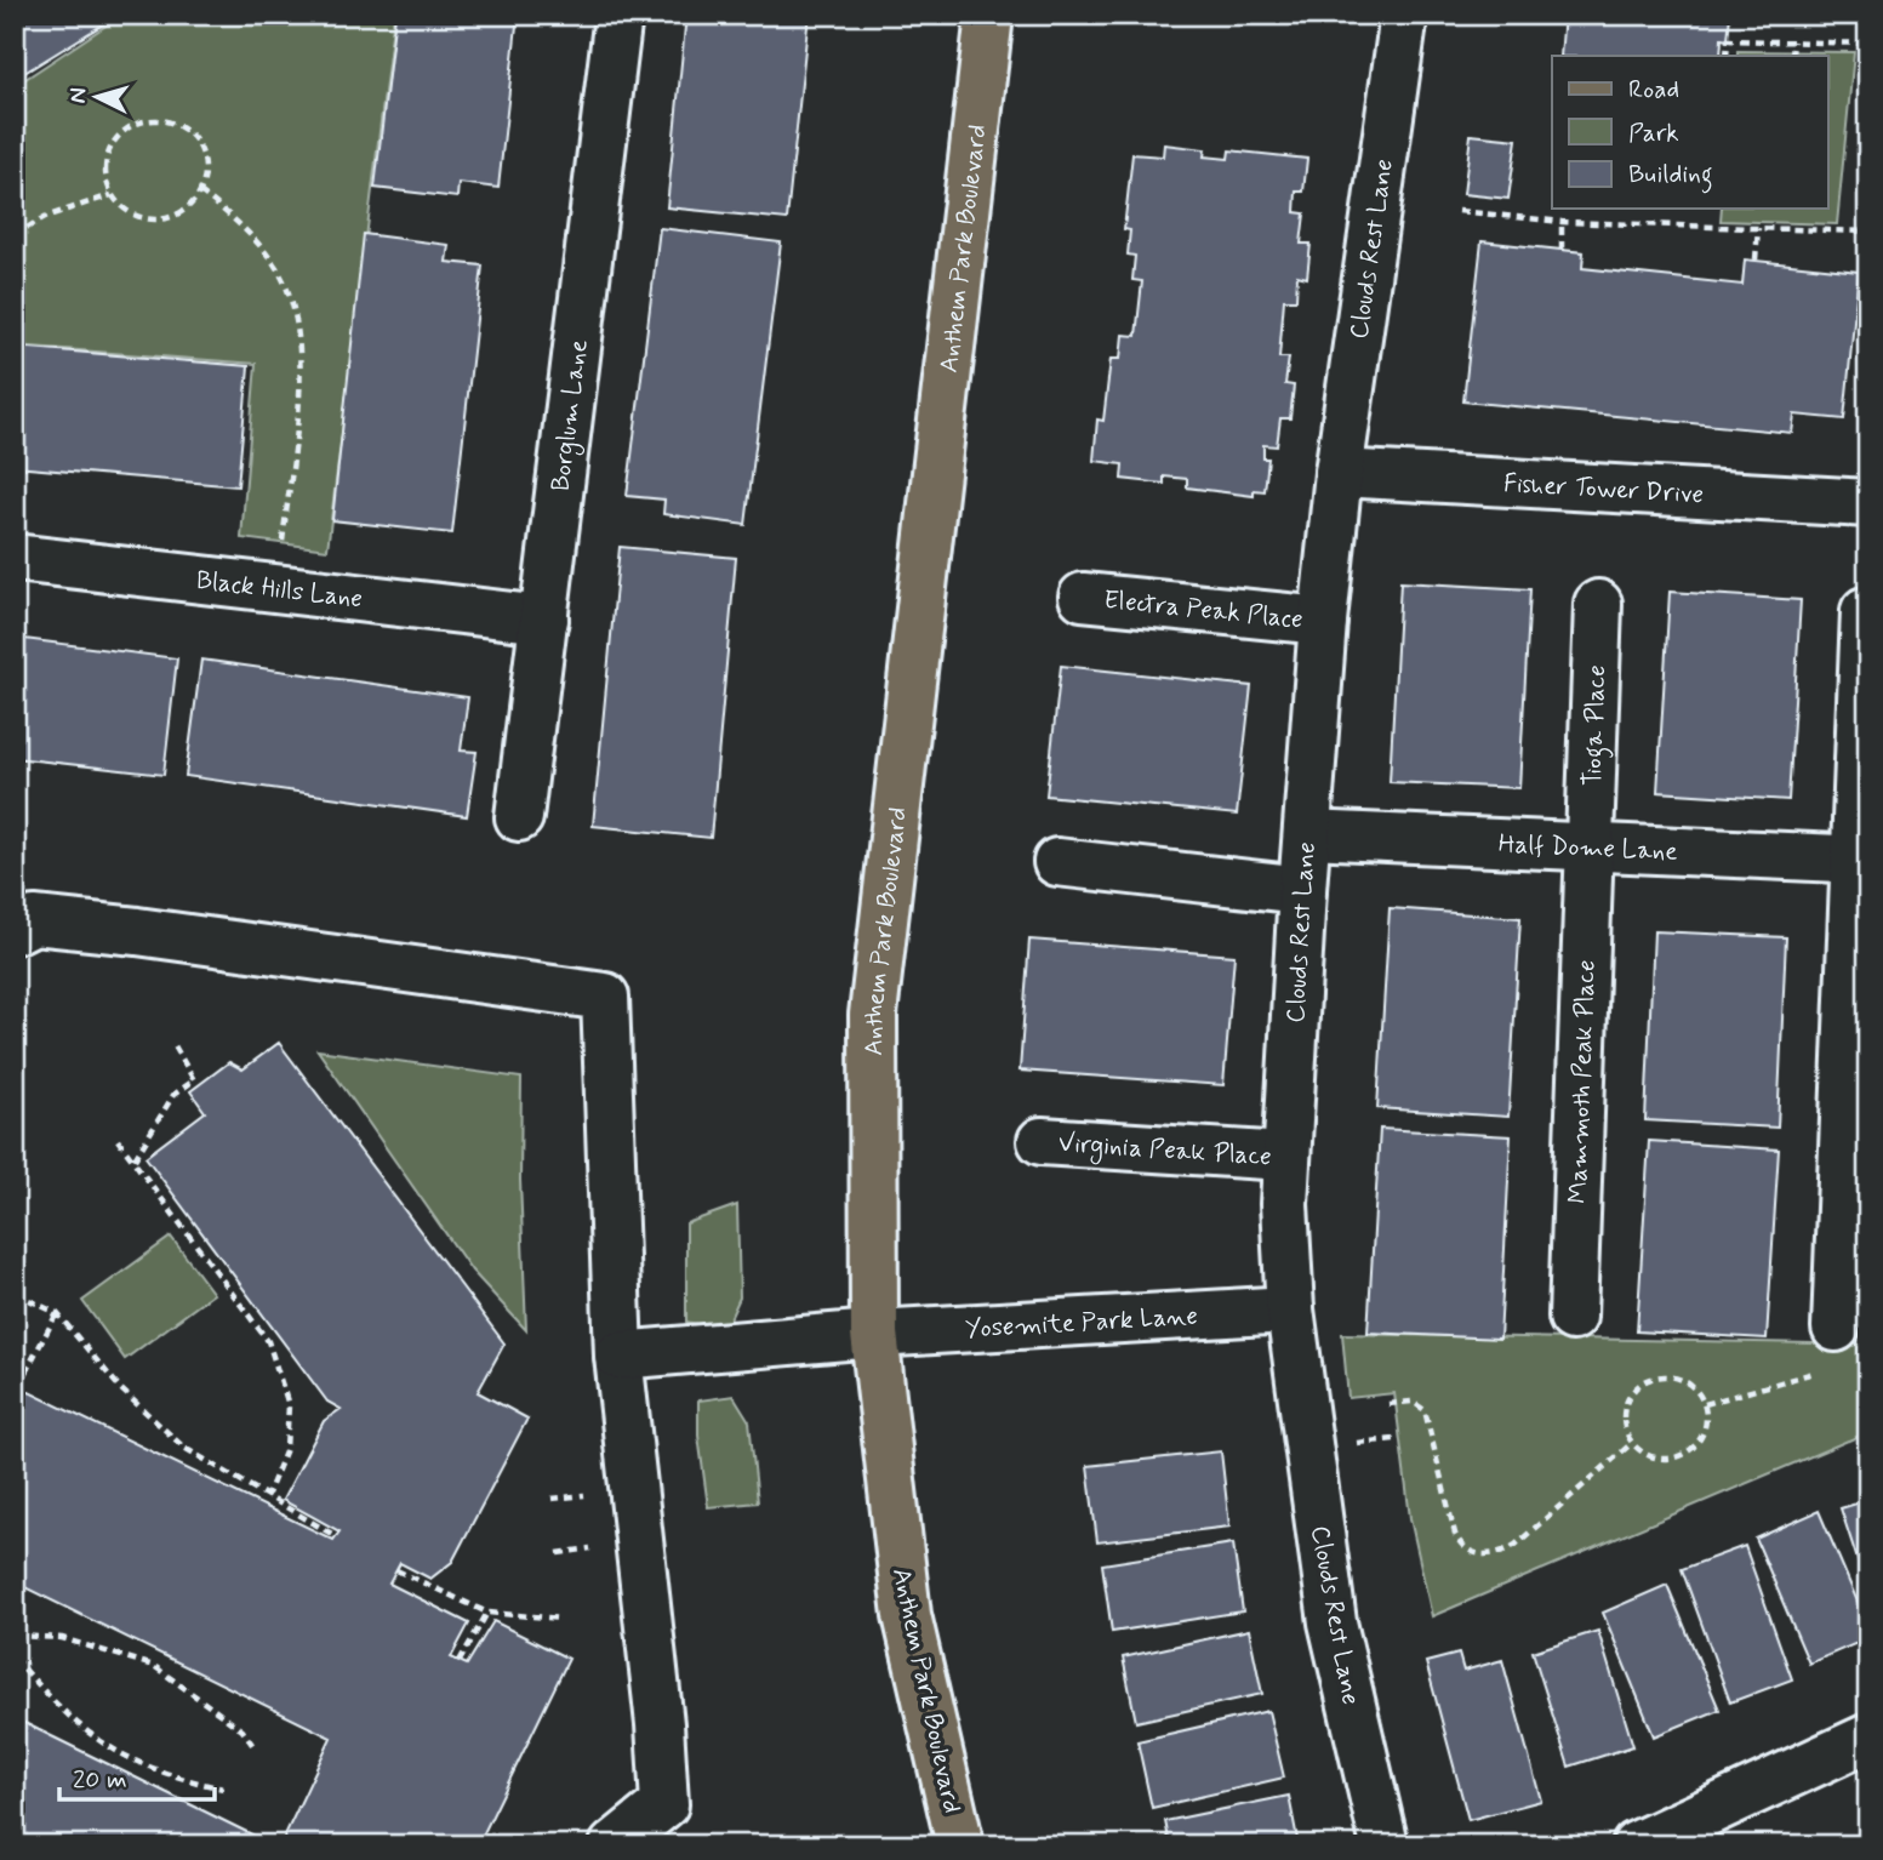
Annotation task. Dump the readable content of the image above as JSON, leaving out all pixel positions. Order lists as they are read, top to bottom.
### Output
{
  "streets": {
    "main road": ["Anthem Park Boulevard"],
    "street": [
      "Clouds Rest Lane",
      "Borglum Lane",
      "Fisher Tower Drive",
      "Black Hills Lane",
      "Electra Peak Place",
      "Tioga Place",
      "Half Dome Lane",
      "Mammoth Peak Place",
      "Virginia Peak Place",
      "Yosemite Park Lane"
    ]
  },
  "crossings": [
    ["Anthem Park Boulevard", "Yosemite Park Lane"],
    ["Clouds Rest Lane", "Fisher Tower Drive"],
    ["Clouds Rest Lane", "Electra Peak Place"],
    ["Clouds Rest Lane", "Half Dome Lane"],
    ["Clouds Rest Lane", "Virginia Peak Place"],
    ["Clouds Rest Lane", "Yosemite Park Lane"],
    ["Borglum Lane", "Black Hills Lane"],
    ["Tioga Place", "Half Dome Lane"],
    ["Tioga Place", "Mammoth Peak Place"],
    ["Half Dome Lane", "Mammoth Peak Place"]
  ],
  "legend": ["Road", "Park", "Building"],
  "scale_bar": "20 m",
  "north": "left"
}
